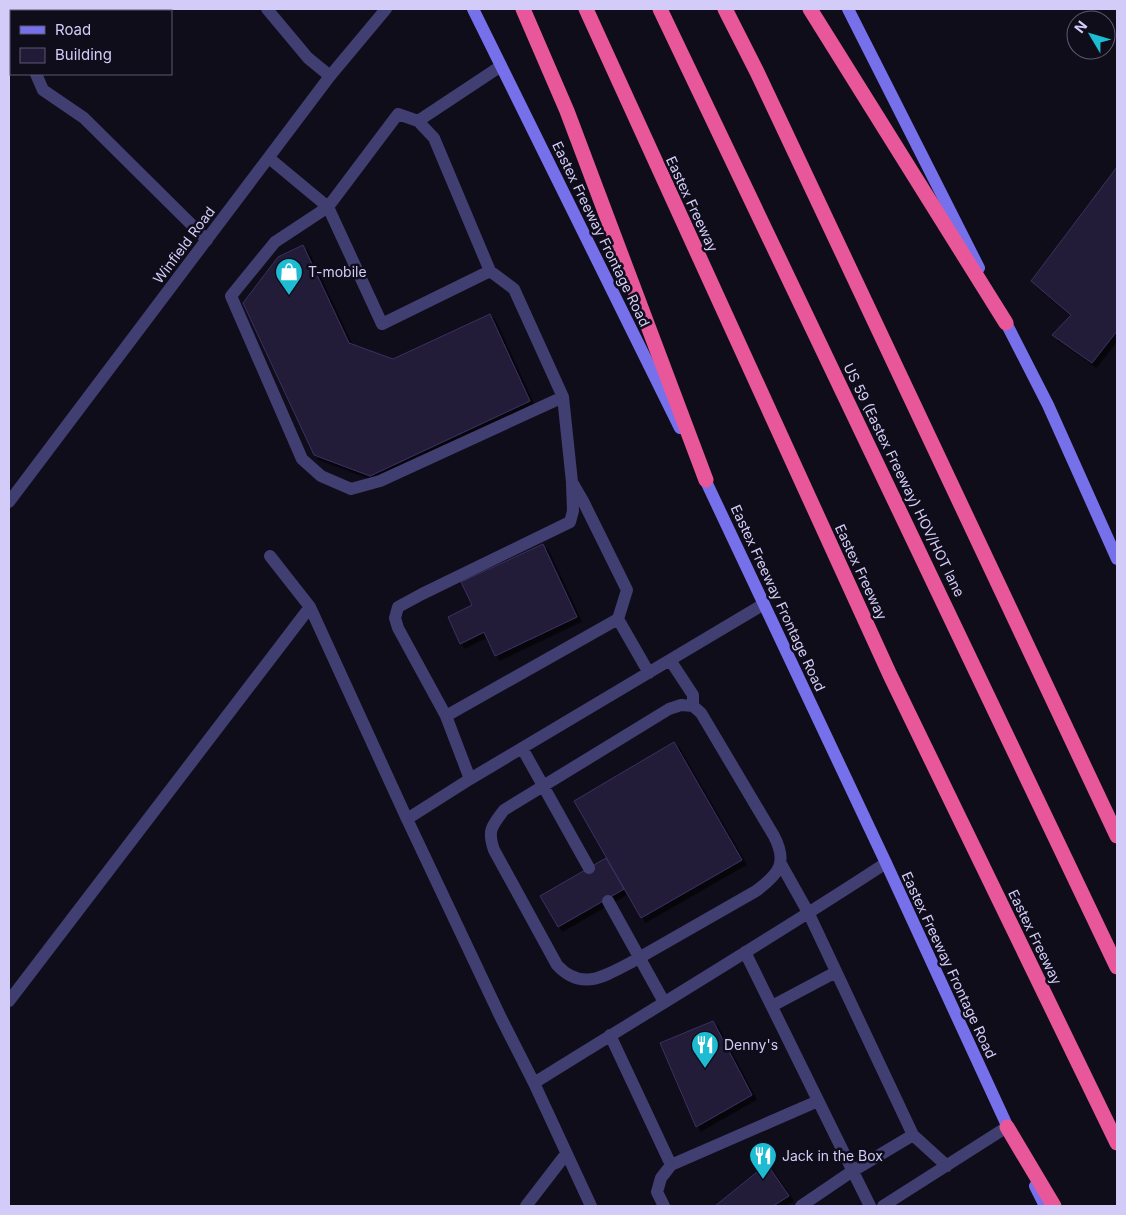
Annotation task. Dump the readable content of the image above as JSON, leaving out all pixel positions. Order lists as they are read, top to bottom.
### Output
{
  "streets": {
    "highway": ["Eastex Freeway", "US 59 (Eastex Freeway) HOV/HOT lane"],
    "main road": ["Eastex Freeway Frontage Road"],
    "street": ["Winfield Road"]
  },
  "places": {
    "shop": ["T-mobile"],
    "restaurant": ["Denny's", "Jack in the Box"]
  },
  "legend": ["Road", "Building"],
  "north": "top left"
}
